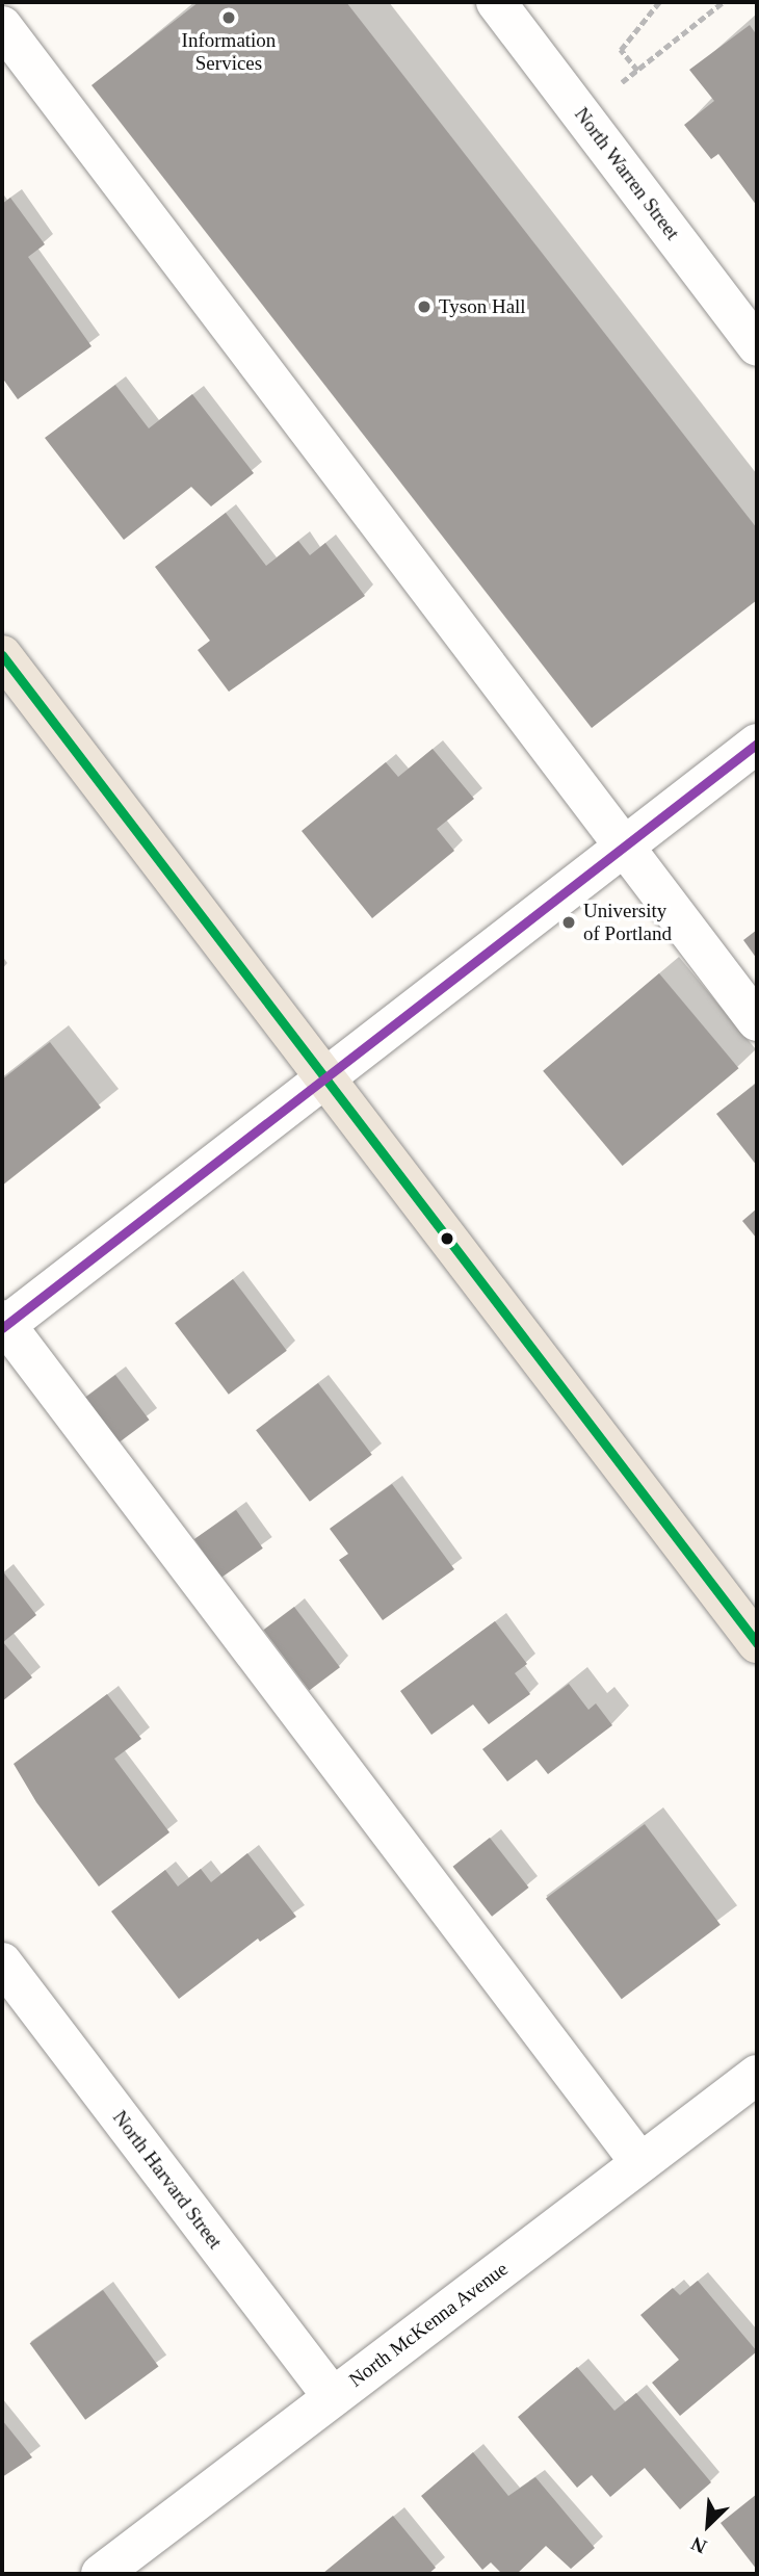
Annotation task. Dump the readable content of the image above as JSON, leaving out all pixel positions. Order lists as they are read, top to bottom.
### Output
{
  "streets": {
    "street": ["North Warren Street", "North Harvard Street", "North McKenna Avenue"]
  },
  "crossings": [
    ["North Harvard Street", "North McKenna Avenue"]
  ],
  "places": ["Information Services", "Tyson Hall", "University of Portland"],
  "north": "bottom left"
}
